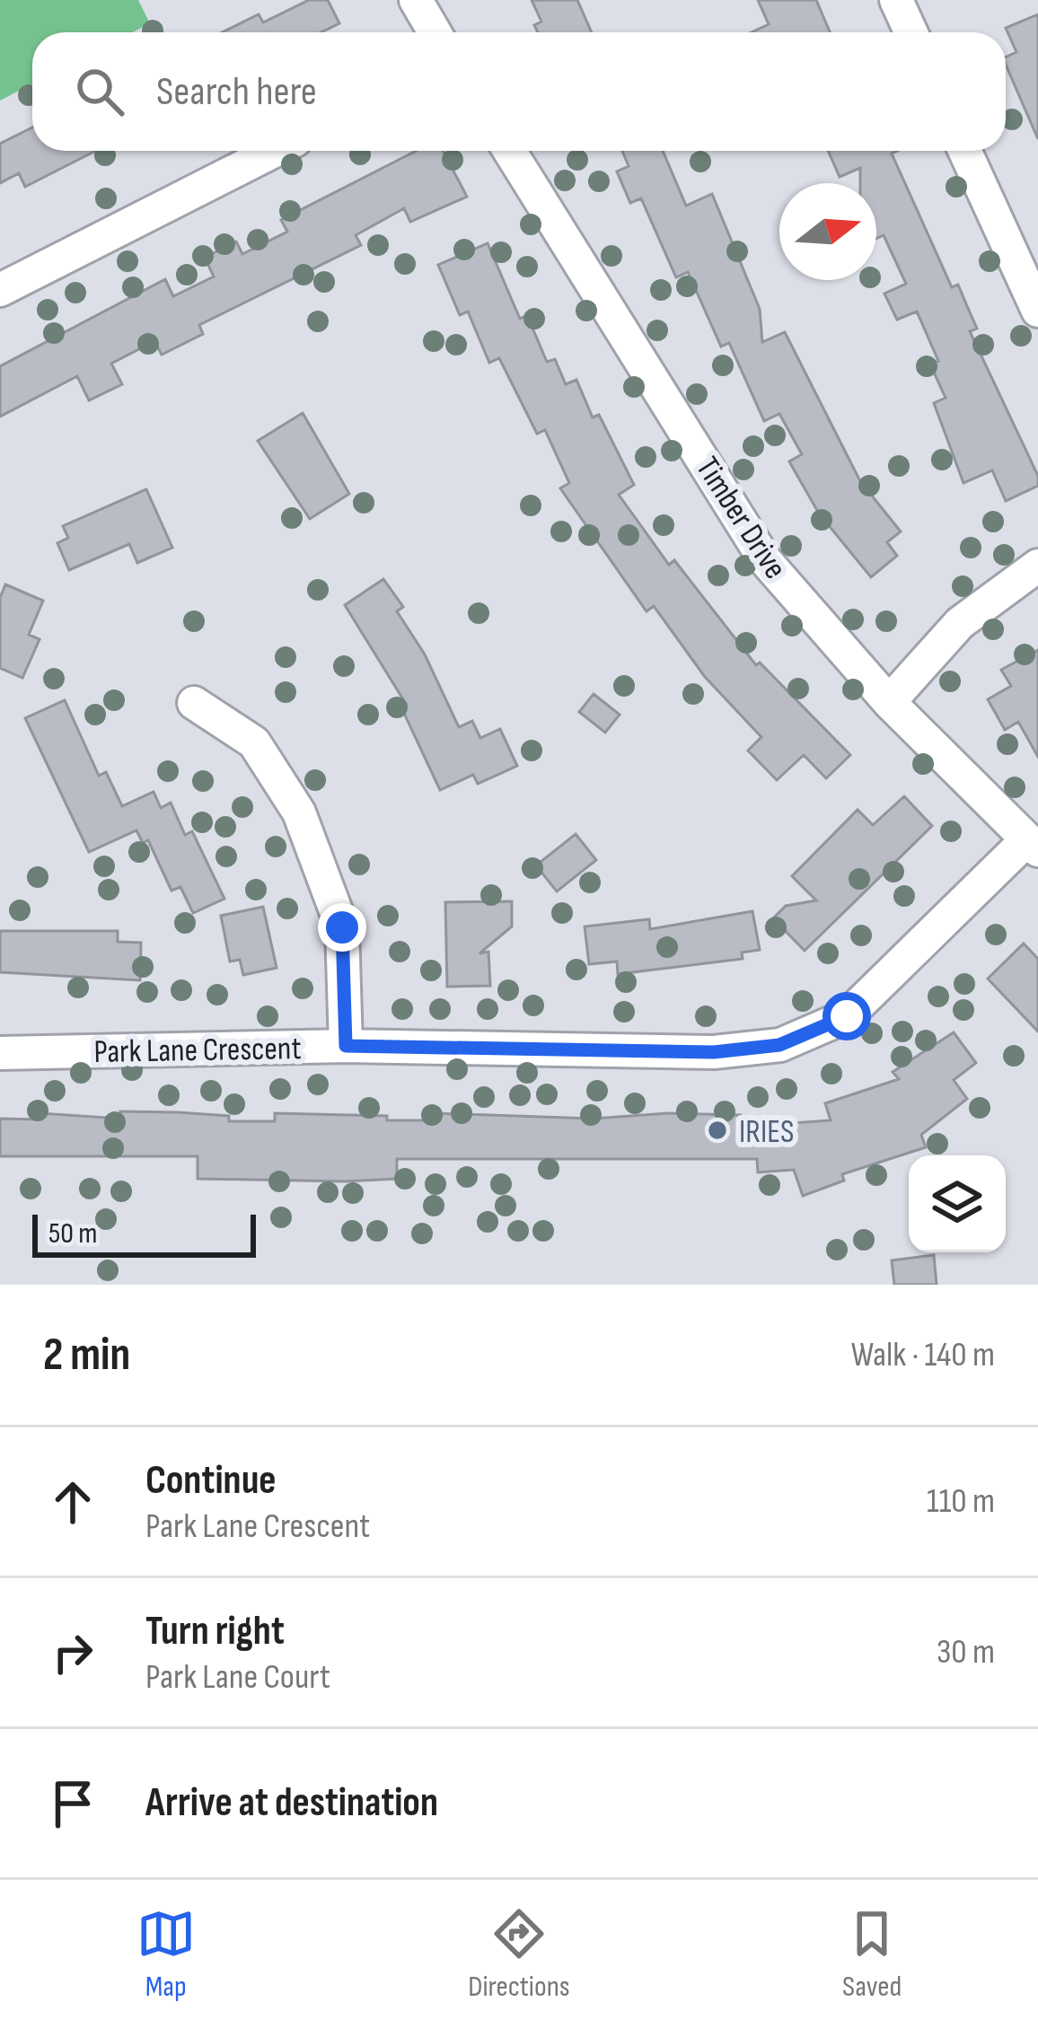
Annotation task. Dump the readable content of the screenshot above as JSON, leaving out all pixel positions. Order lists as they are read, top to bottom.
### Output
{
  "streets": {
    "street": ["Timber Drive", "Park Lane Crescent"]
  },
  "crossings": [
    ["Timber Drive", "Park Lane Crescent"]
  ],
  "places": ["IRIES"],
  "scale_bar": "50 m",
  "north": "right",
  "page": {
    "search": "Search here",
    "scale": "50 m",
    "heading": ["2 min", "Walk · 140 m"],
    "list": [
      ["Continue", "Park Lane Crescent", "110 m"],
      ["Turn right", "Park Lane Court", "30 m"],
      "Arrive at destination"
    ],
    "nav": ["Map", "Directions", "Saved"]
  }
}
